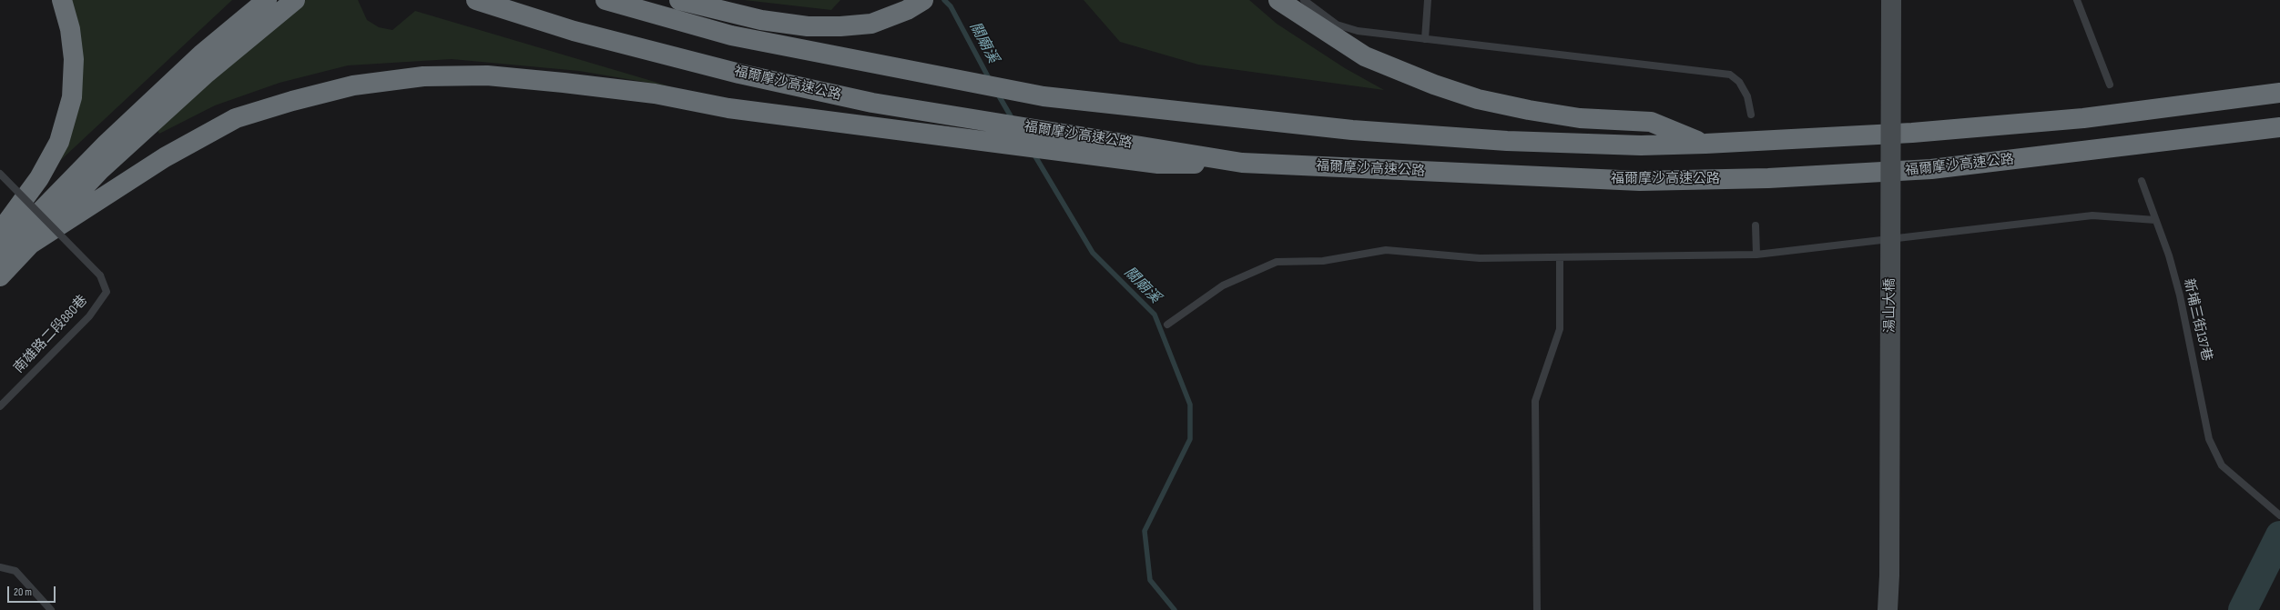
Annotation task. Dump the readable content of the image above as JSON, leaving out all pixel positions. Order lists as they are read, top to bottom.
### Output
{
  "streets": {
    "highway": ["福爾摩沙高速公路"],
    "street": ["湯山大橋"],
    "lane": ["新埔三街137巷", "南雄路二段880巷"]
  },
  "water": ["關廟溪"],
  "scale_bar": "20 m"
}
